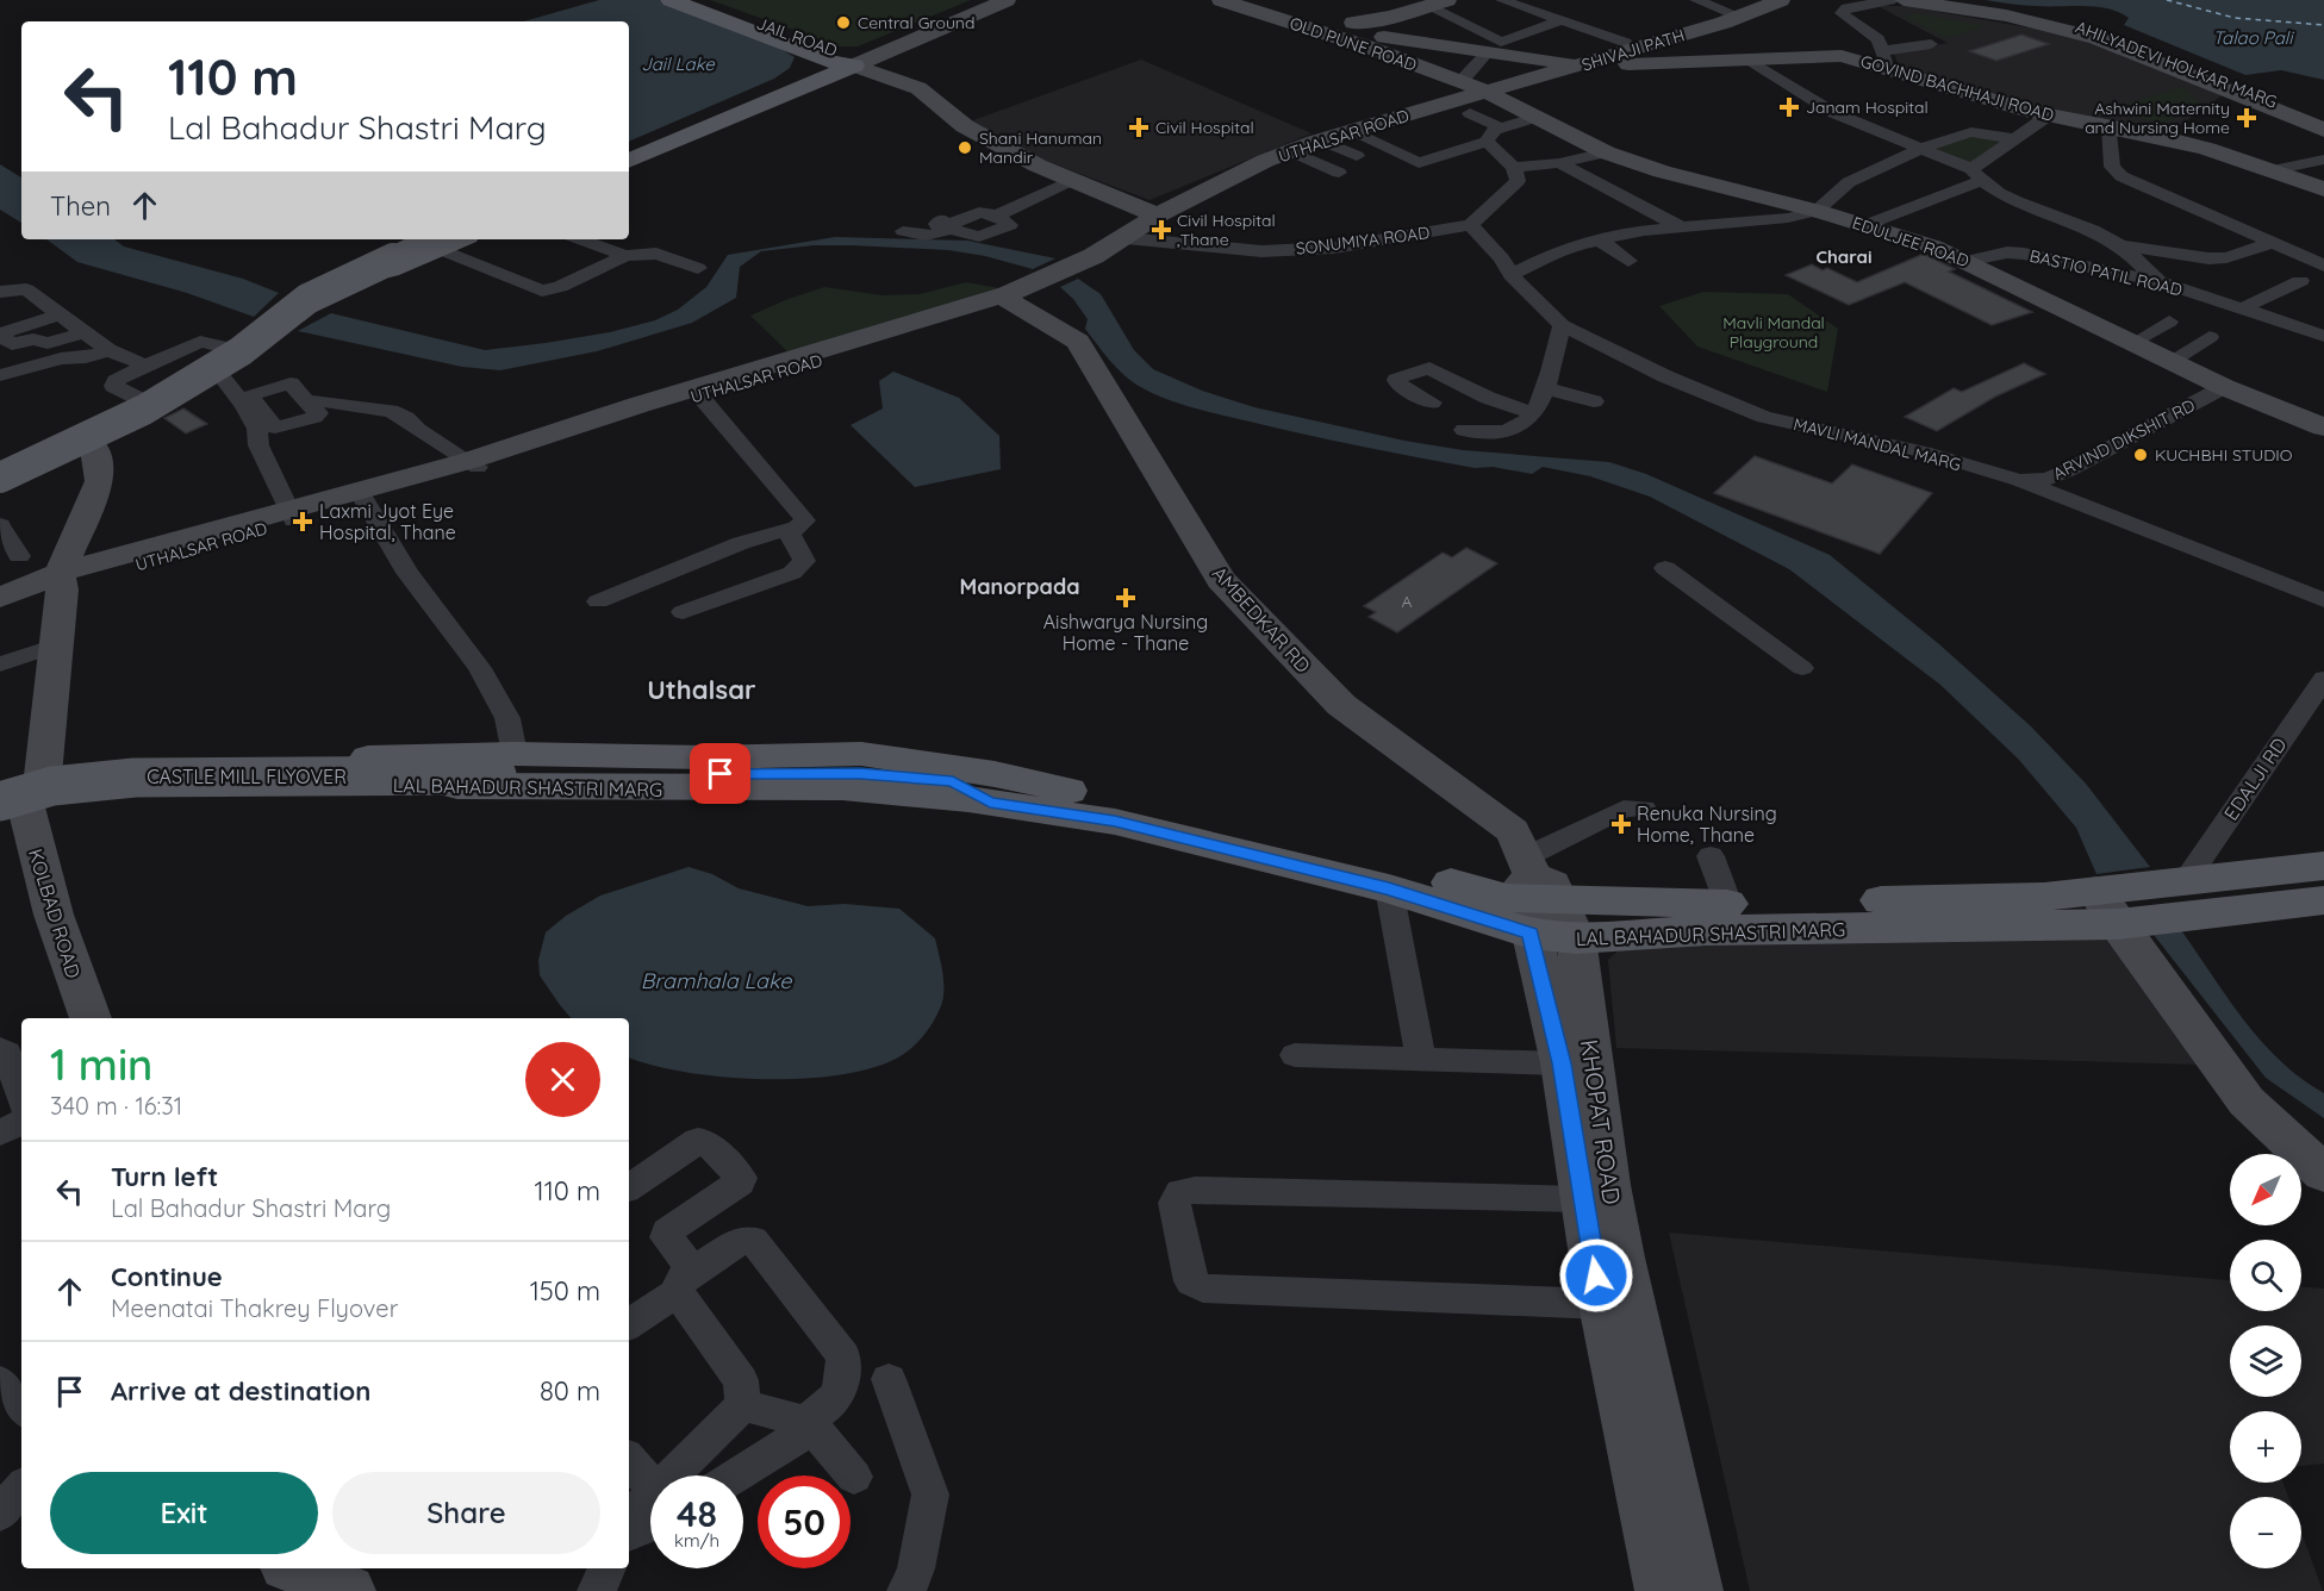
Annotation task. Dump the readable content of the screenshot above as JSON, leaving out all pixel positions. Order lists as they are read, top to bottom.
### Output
{
  "streets": {
    "main road": [
      "JAIL ROAD",
      "OLD PUNE ROAD",
      "SHIVAJI PATH",
      "AHILYADEVI HOLKAR MARG",
      "GOVIND BACHHAJI ROAD",
      "UTHALSAR ROAD",
      "EDULJEE ROAD",
      "AMBEDKAR RD",
      "CASTLE MILL FLYOVER",
      "LAL BAHADUR SHASTRI MARG",
      "KOLBAD ROAD",
      "KHOPAT ROAD"
    ],
    "street": [
      "SONUMIYA ROAD",
      "BASTIO PATIL ROAD",
      "ARVIND DIKSHIT RD",
      "MAVLI MANDAL MARG",
      "EDALJI RD"
    ]
  },
  "crossings": [
    ["OLD PUNE ROAD", "SHIVAJI PATH"],
    ["OLD PUNE ROAD", "UTHALSAR ROAD"],
    ["OLD PUNE ROAD", "EDULJEE ROAD"],
    ["SHIVAJI PATH", "GOVIND BACHHAJI ROAD"],
    ["SHIVAJI PATH", "UTHALSAR ROAD"],
    ["SHIVAJI PATH", "EDULJEE ROAD"],
    ["UTHALSAR ROAD", "SONUMIYA ROAD"],
    ["UTHALSAR ROAD", "EDULJEE ROAD"],
    ["UTHALSAR ROAD", "AMBEDKAR RD"],
    ["UTHALSAR ROAD", "KOLBAD ROAD"],
    ["SONUMIYA ROAD", "MAVLI MANDAL MARG"],
    ["EDULJEE ROAD", "BASTIO PATIL ROAD"],
    ["EDULJEE ROAD", "ARVIND DIKSHIT RD"],
    ["ARVIND DIKSHIT RD", "MAVLI MANDAL MARG"],
    ["AMBEDKAR RD", "LAL BAHADUR SHASTRI MARG"],
    ["AMBEDKAR RD", "KHOPAT ROAD"],
    ["CASTLE MILL FLYOVER", "LAL BAHADUR SHASTRI MARG"],
    ["CASTLE MILL FLYOVER", "KOLBAD ROAD"],
    ["EDALJI RD", "LAL BAHADUR SHASTRI MARG"],
    ["LAL BAHADUR SHASTRI MARG", "KOLBAD ROAD"],
    ["LAL BAHADUR SHASTRI MARG", "KHOPAT ROAD"]
  ],
  "districts": ["Charai", "Manorpada", "Uthalsar"],
  "water": ["Talao Pali", "Jail Lake", "Bramhala Lake"],
  "parks": ["Mavli Mandal Playground"],
  "places": {
    "other": ["Central Ground", "Shani Hanuman Mandir", "KUCHBHI STUDIO"],
    "health": [
      "Janam Hospital",
      "Ashwini Maternity and Nursing Home",
      "Civil Hospital",
      "Civil Hospital ,Thane",
      "Laxmi Jyot Eye Hospital, Thane",
      "Aishwarya Nursing Home - Thane",
      "Renuka Nursing Home, Thane"
    ]
  },
  "house_numbers": ["A"],
  "north": "bottom left",
  "page": {
    "turn": ["110 m", "Lal Bahadur Shastri Marg"],
    "then": "Then",
    "heading": ["1 min", "340 m · 16:31"],
    "list": [
      {
        "name": "Turn left",
        "note": "Lal Bahadur Shastri Marg",
        "value": "110 m"
      },
      {
        "name": "Continue",
        "note": "Meenatai Thakrey Flyover",
        "value": "150 m"
      },
      {
        "name": "Arrive at destination",
        "value": "80 m"
      }
    ],
    "map_buttons": ["+", "−"],
    "buttons": ["Exit", "Share"],
    "speed": "48 km/h",
    "limit": "50"
  }
}
